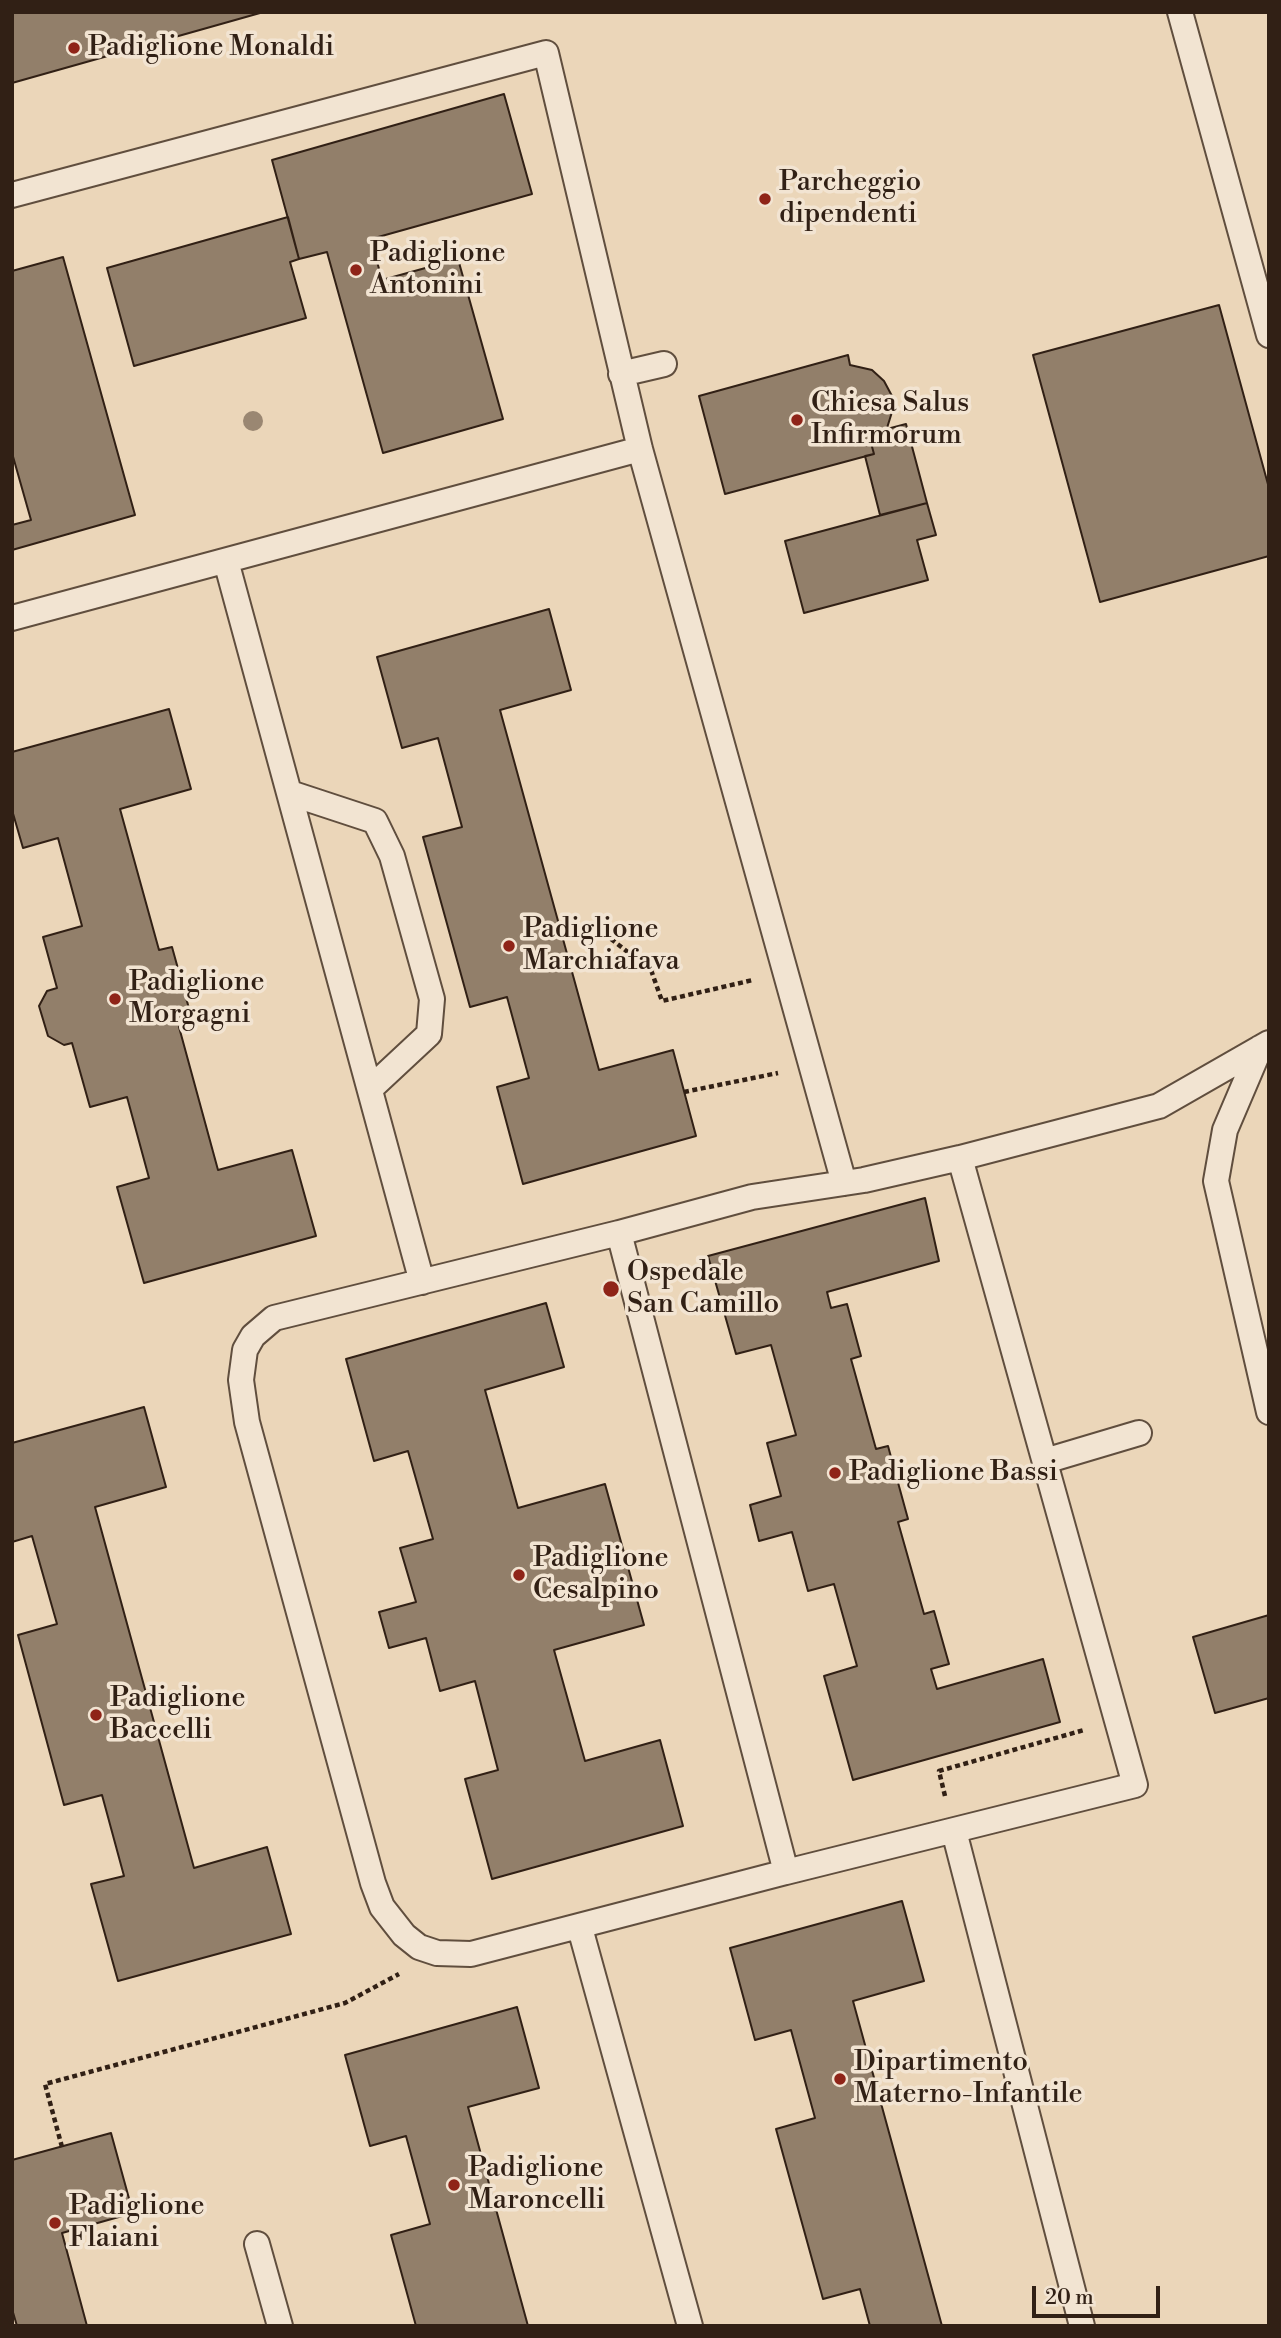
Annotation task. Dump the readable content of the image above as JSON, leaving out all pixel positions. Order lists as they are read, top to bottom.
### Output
{
  "places": [
    "Padiglione Monaldi",
    "Parcheggio dipendenti",
    "Padiglione Antonini",
    "Chiesa Salus Infirmorum",
    "Padiglione Marchiafava",
    "Padiglione Morgagni",
    "Ospedale San Camillo",
    "Padiglione Bassi",
    "Padiglione Cesalpino",
    "Padiglione Baccelli",
    "Dipartimento Materno-Infantile",
    "Padiglione Maroncelli",
    "Padiglione Flaiani"
  ],
  "scale_bar": "20 m"
}
